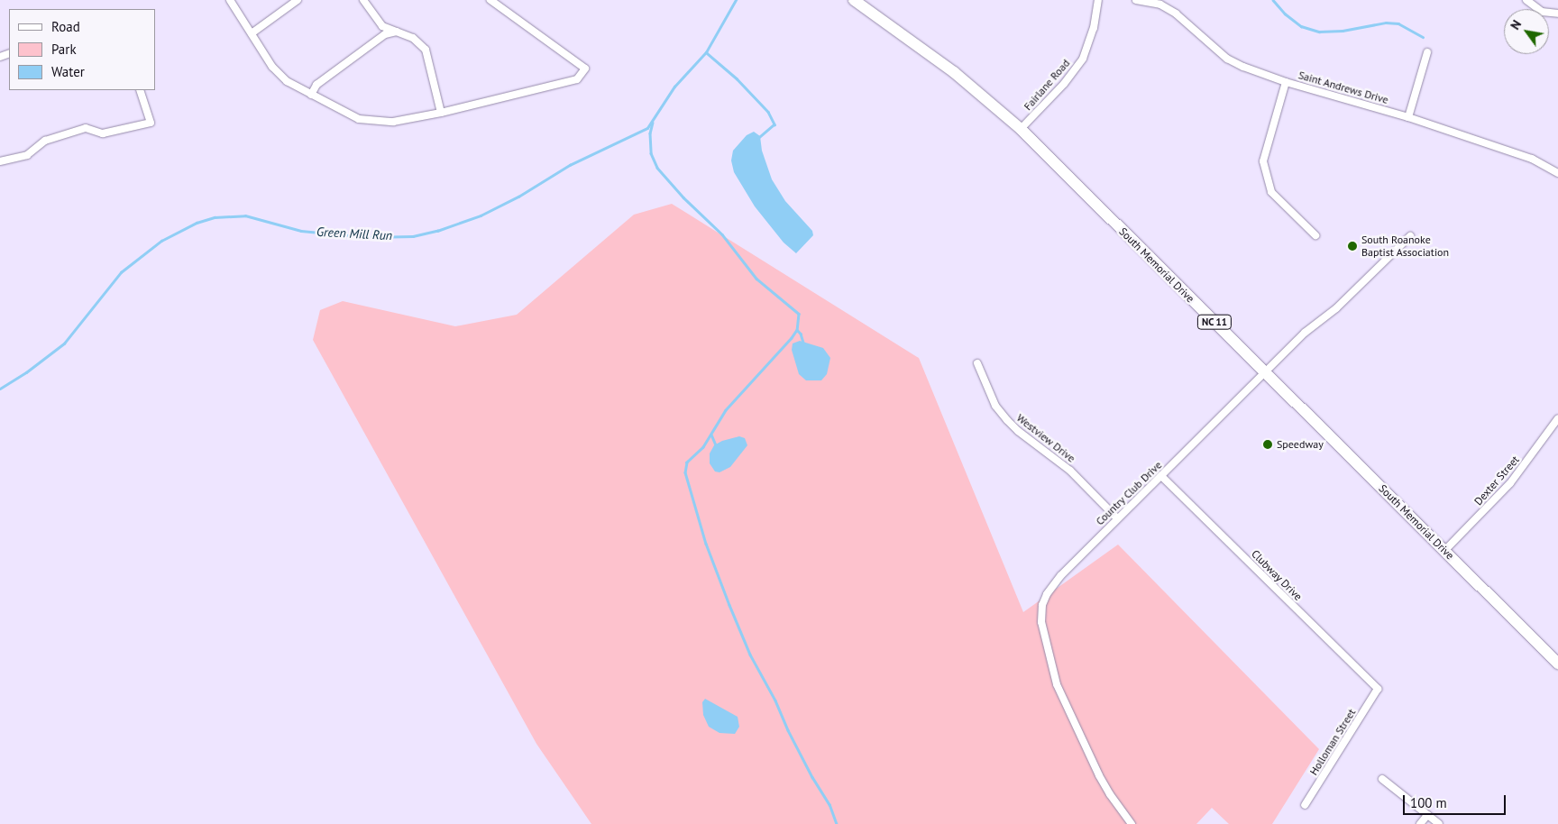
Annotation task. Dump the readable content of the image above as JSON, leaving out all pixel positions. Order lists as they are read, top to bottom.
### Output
{
  "streets": {
    "main road": ["South Memorial Drive", "NC 11"],
    "street": [
      "Fairlane Road",
      "Saint Andrews Drive",
      "Westview Drive",
      "Dexter Street",
      "Country Club Drive",
      "Clubway Drive",
      "Holloman Street"
    ]
  },
  "crossings": [
    ["Fairlane Road", "South Memorial Drive"],
    ["South Memorial Drive", "Dexter Street"],
    ["South Memorial Drive", "Country Club Drive"],
    ["Westview Drive", "Country Club Drive"],
    ["Country Club Drive", "Clubway Drive"],
    ["Clubway Drive", "Holloman Street"]
  ],
  "water": ["Green Mill Run"],
  "places": ["South Roanoke Baptist Association", "Speedway"],
  "legend": ["Road", "Park", "Water"],
  "scale_bar": "100 m",
  "north": "top left"
}
